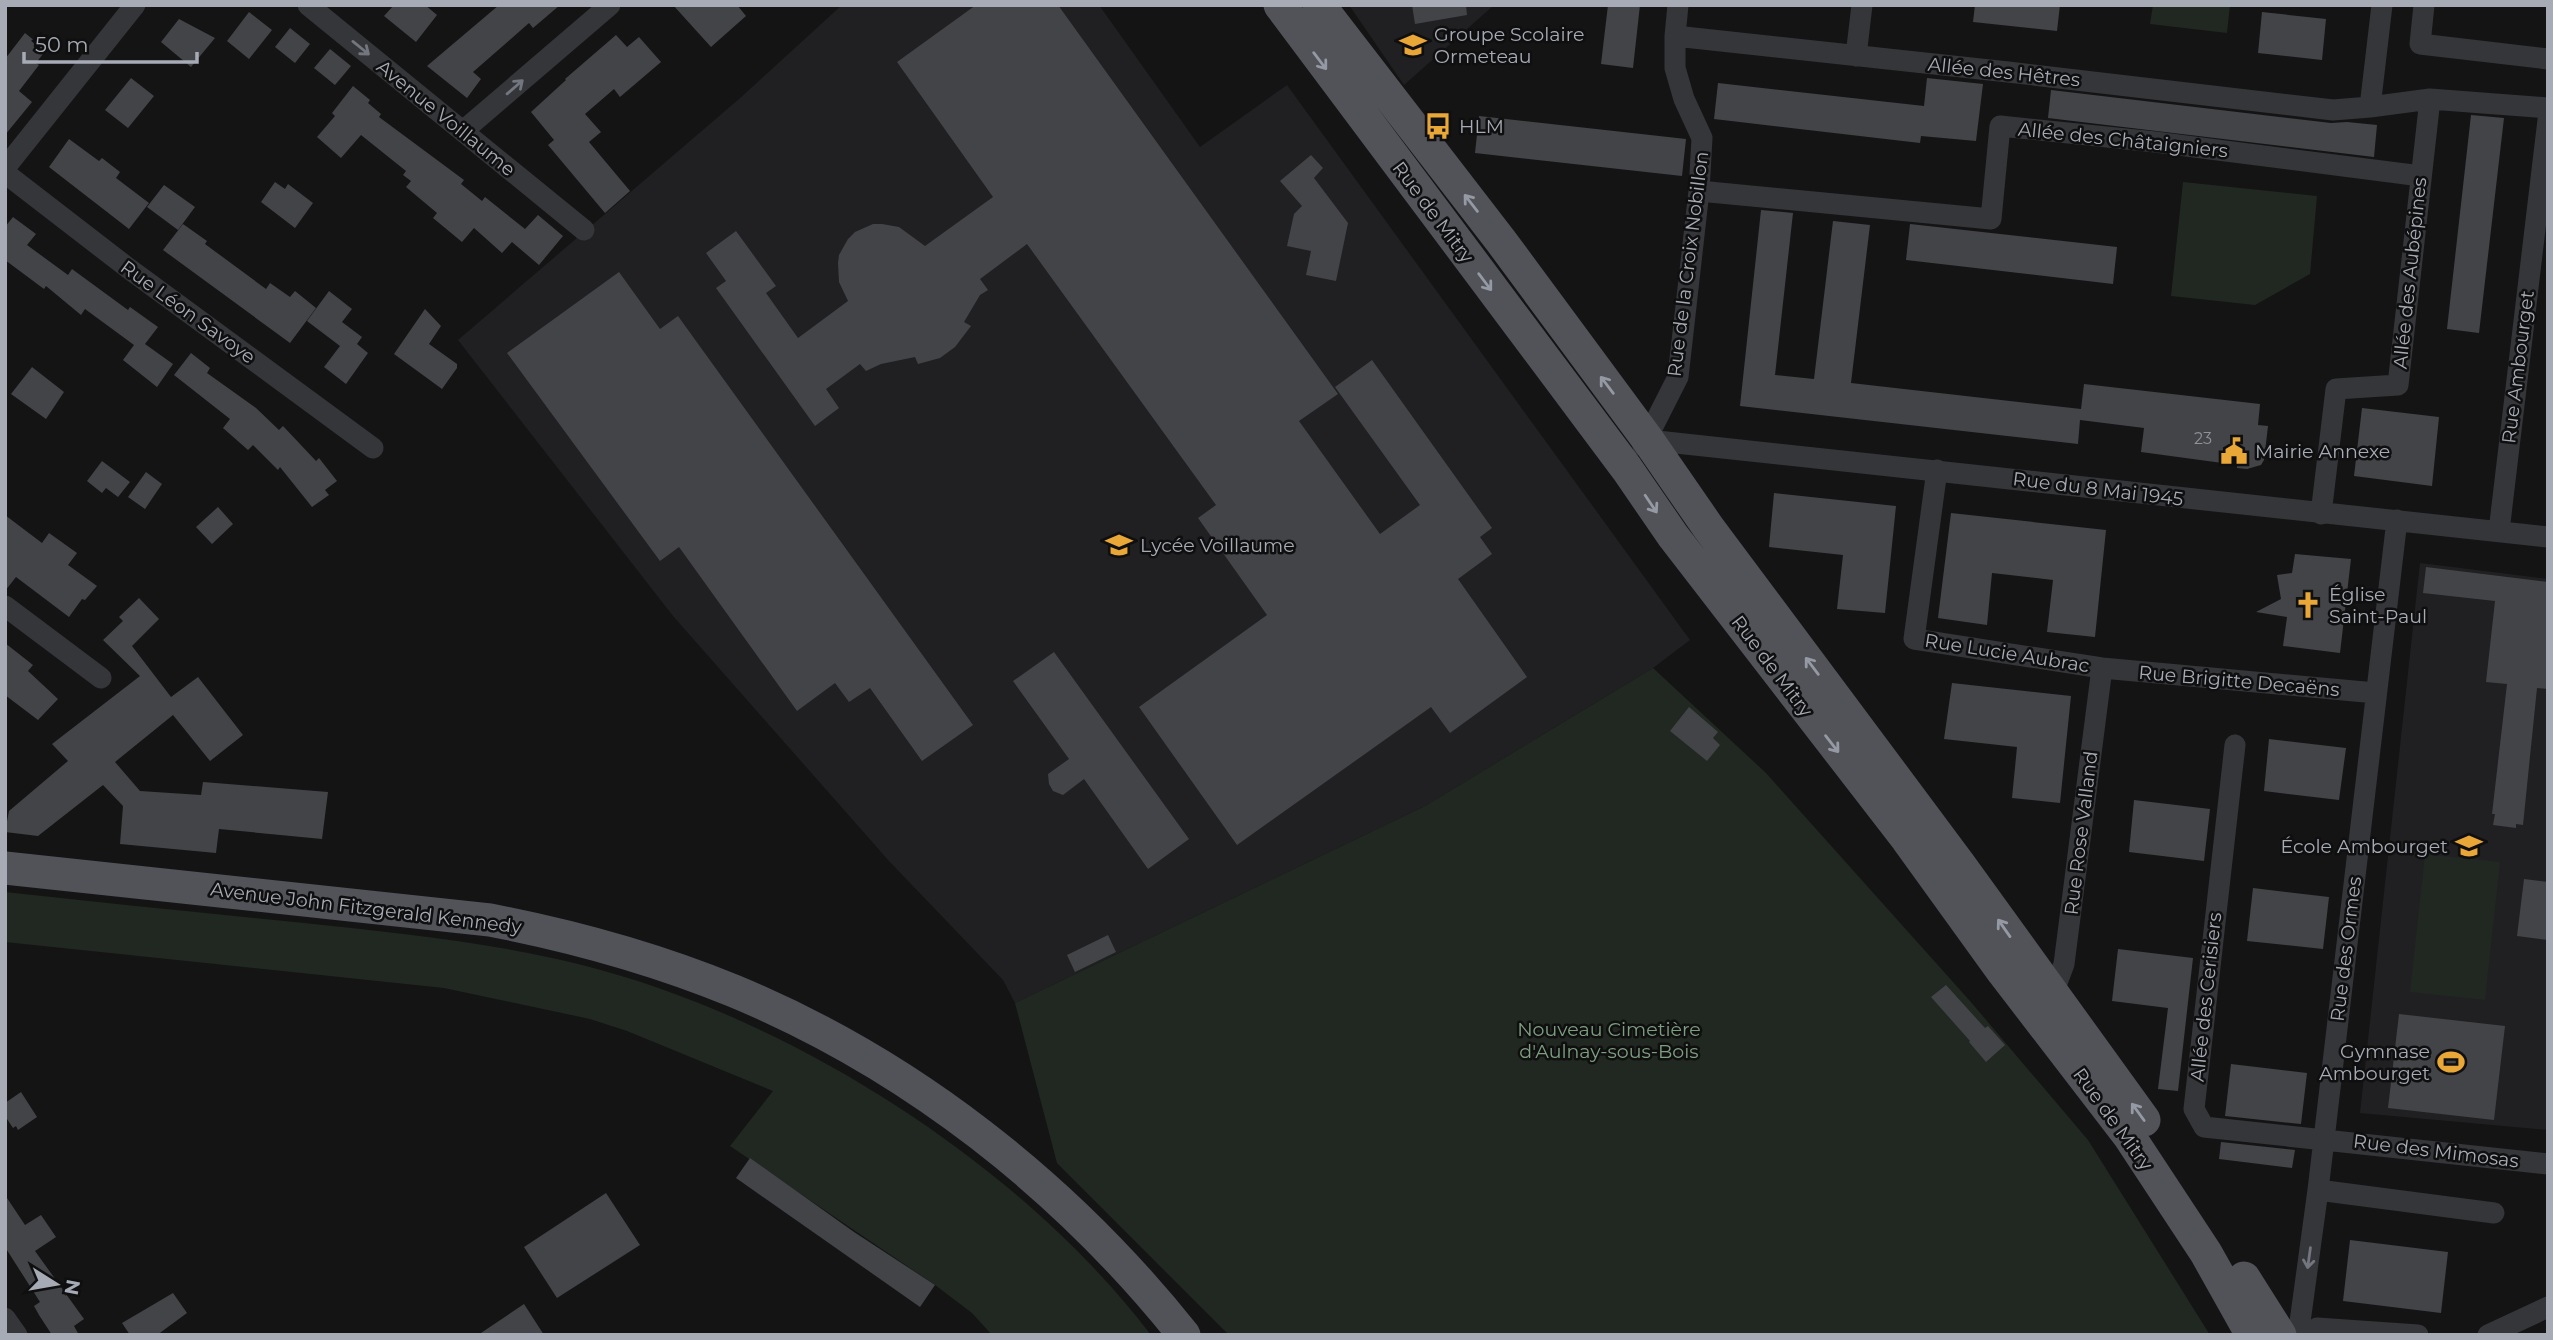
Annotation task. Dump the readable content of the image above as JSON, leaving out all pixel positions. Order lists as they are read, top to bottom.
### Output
{
  "streets": {
    "main road": ["Rue de Mitry", "Avenue John Fitzgerald Kennedy"],
    "street": [
      "Allée des Hêtres",
      "Avenue Voillaume",
      "Allée des Châtaigniers",
      "Rue de la Croix Nobillon",
      "Allée des Aubépines",
      "Rue Léon Savoye",
      "Rue Ambourget",
      "Rue du 8 Mai 1945",
      "Rue Lucie Aubrac",
      "Rue Brigitte Decaëns",
      "Rue Rose Valland",
      "Rue des Ormes",
      "Allée des Cerisiers",
      "Rue des Mimosas"
    ]
  },
  "crossings": [
    ["Allée des Hêtres", "Rue de la Croix Nobillon"],
    ["Allée des Hêtres", "Allée des Aubépines"],
    ["Allée des Châtaigniers", "Rue de la Croix Nobillon"],
    ["Allée des Châtaigniers", "Allée des Aubépines"],
    ["Rue de Mitry", "Rue de la Croix Nobillon"],
    ["Rue de Mitry", "Rue du 8 Mai 1945"],
    ["Rue de Mitry", "Rue Rose Valland"],
    ["Rue de la Croix Nobillon", "Rue du 8 Mai 1945"],
    ["Allée des Aubépines", "Rue du 8 Mai 1945"],
    ["Rue Ambourget", "Rue du 8 Mai 1945"],
    ["Rue du 8 Mai 1945", "Rue Lucie Aubrac"],
    ["Rue du 8 Mai 1945", "Rue des Ormes"],
    ["Rue Lucie Aubrac", "Rue Brigitte Decaëns"],
    ["Rue Lucie Aubrac", "Rue Rose Valland"],
    ["Rue Brigitte Decaëns", "Rue Rose Valland"],
    ["Rue Brigitte Decaëns", "Rue des Ormes"],
    ["Rue des Ormes", "Allée des Cerisiers"],
    ["Rue des Ormes", "Rue des Mimosas"],
    ["Allée des Cerisiers", "Rue des Mimosas"]
  ],
  "one_way": ["Avenue Voillaume"],
  "parks": ["Nouveau Cimetière d'Aulnay-sous-Bois"],
  "places": {
    "school or university": ["Groupe Scolaire Ormeteau", "Lycée Voillaume", "École Ambourget"],
    "bus stop": ["HLM"],
    "public building": ["Mairie Annexe"],
    "church": ["Église Saint-Paul"],
    "sports": ["Gymnase Ambourget"]
  },
  "house_numbers": ["23"],
  "scale_bar": "50 m",
  "north": "right"
}
